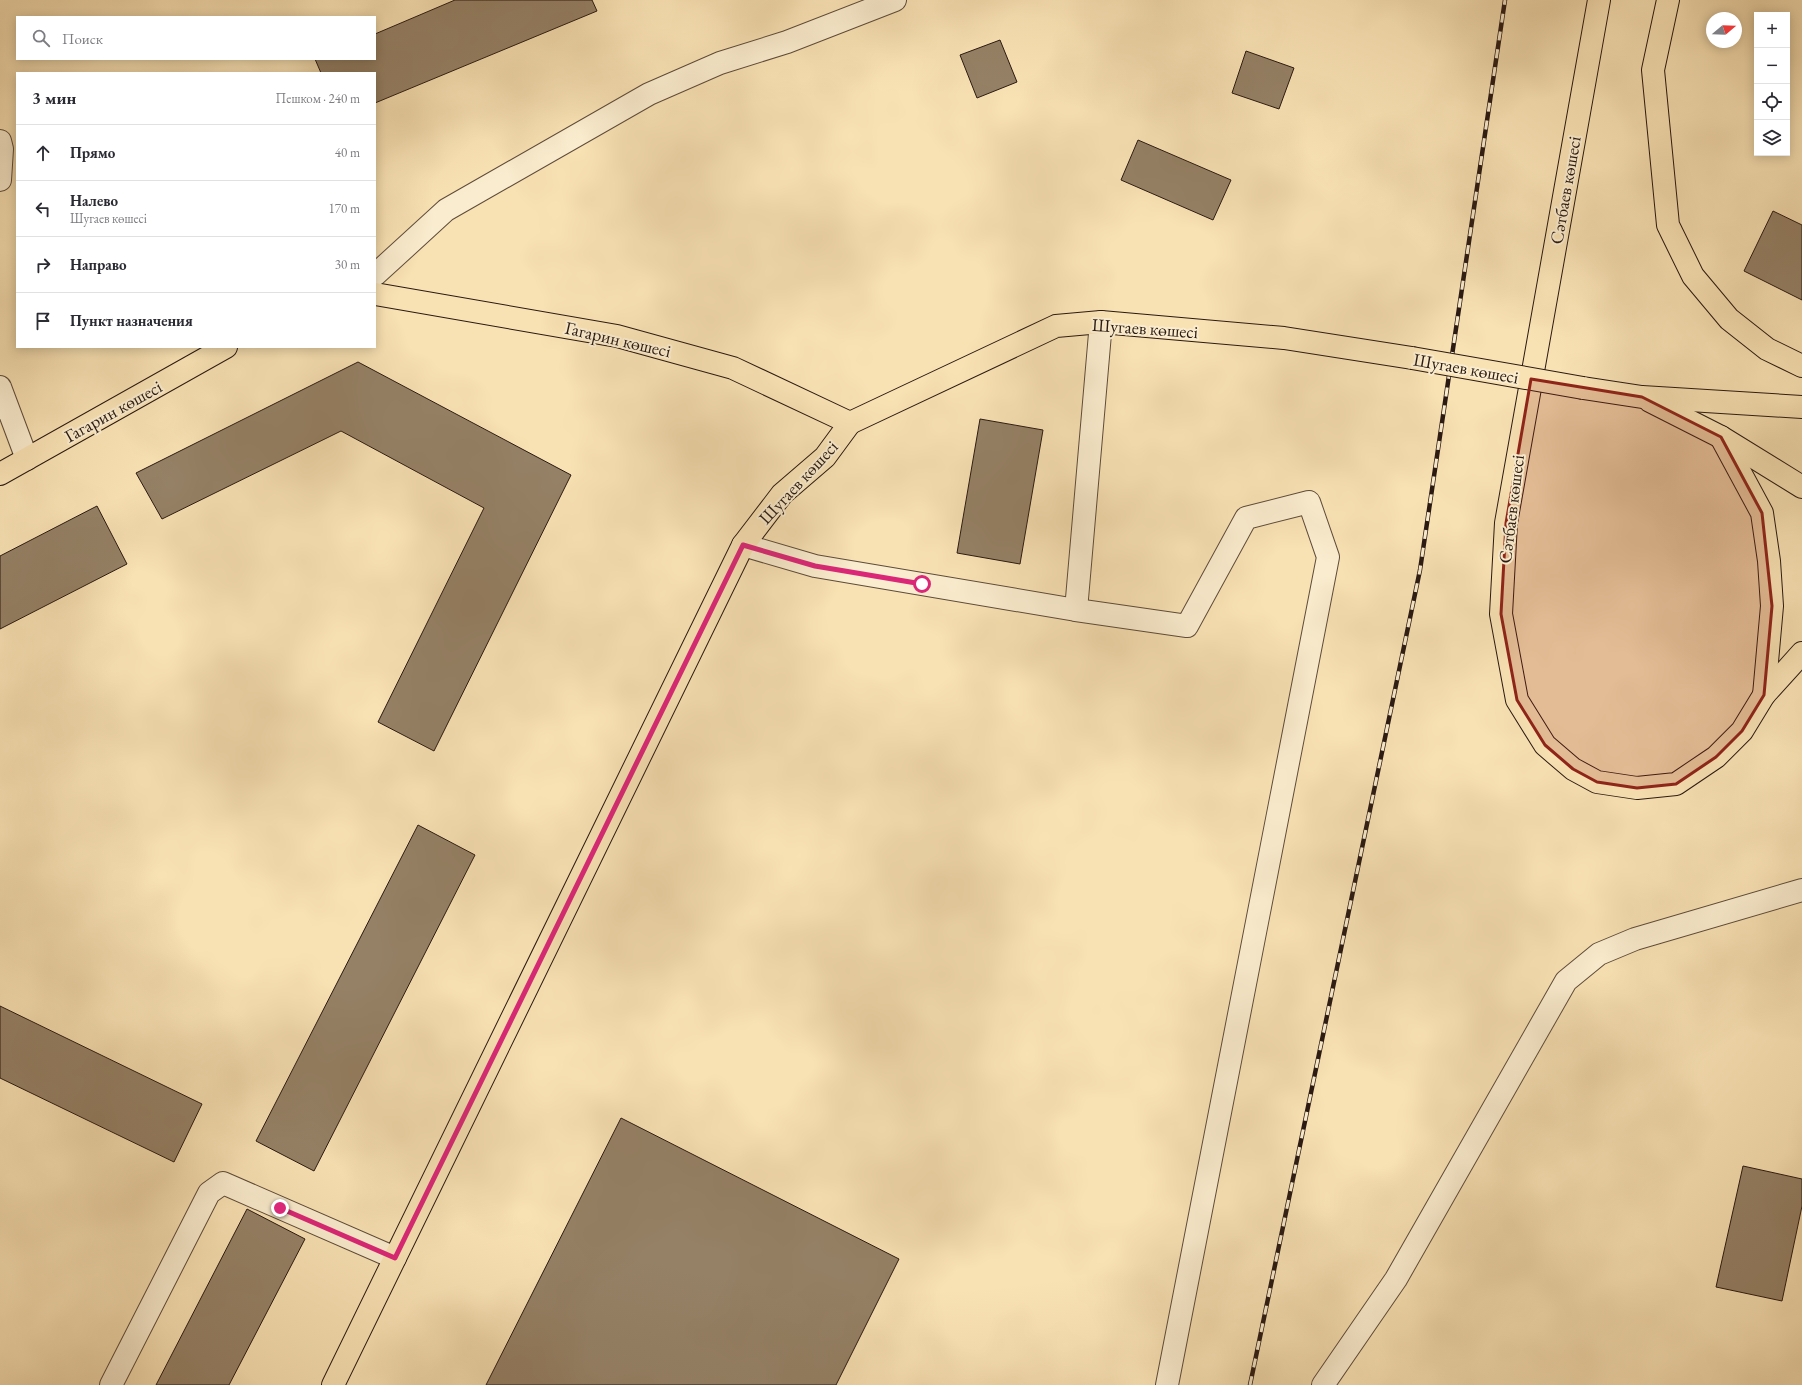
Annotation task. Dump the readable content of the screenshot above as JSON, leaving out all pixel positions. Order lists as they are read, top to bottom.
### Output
{
  "streets": {
    "main road": ["Сәтбаев көшесі", "Шугаев көшесі", "Гагарин көшесі"]
  },
  "crossings": [
    ["Сәтбаев көшесі", "Шугаев көшесі"],
    ["Шугаев көшесі", "Гагарин көшесі"]
  ],
  "north": "right",
  "page": {
    "map_buttons": ["+", "−"],
    "search": "Поиск",
    "heading": ["3 мин", "Пешком · 240 m"],
    "list": [
      ["Прямо", "40 m"],
      ["Налево", "Шугаев көшесі", "170 m"],
      ["Направо", "30 m"],
      "Пункт назначения"
    ]
  }
}
